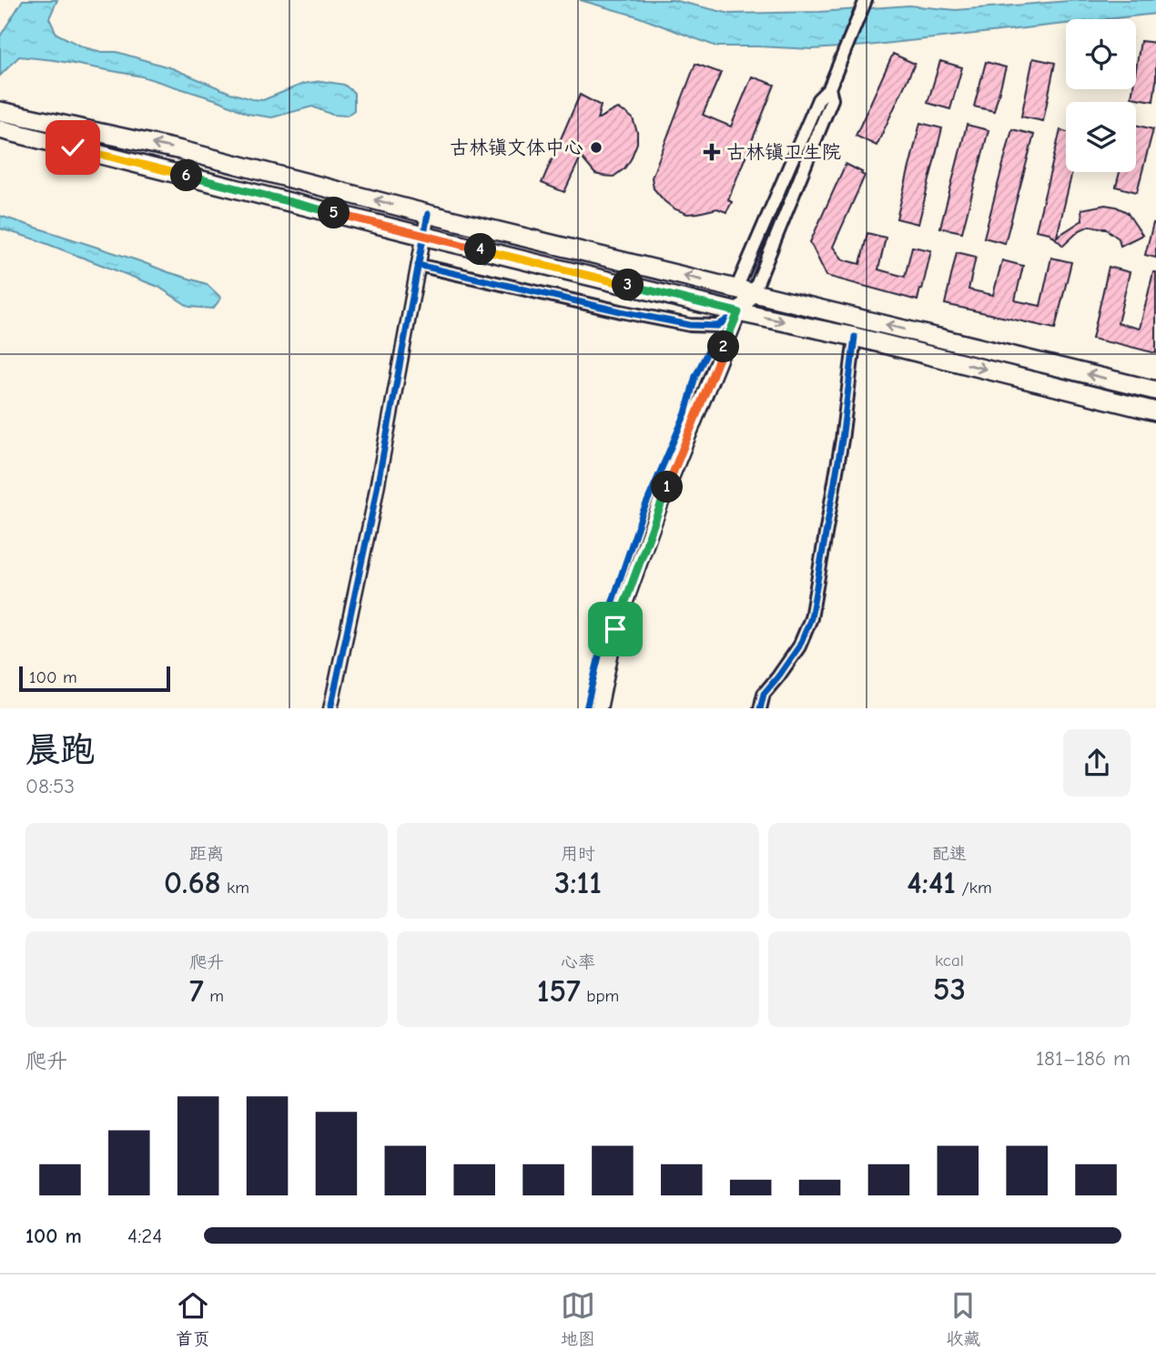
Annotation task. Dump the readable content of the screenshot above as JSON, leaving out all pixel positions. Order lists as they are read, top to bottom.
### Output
{
  "places": {
    "other": ["古林镇文体中心"],
    "health": ["古林镇卫生院"]
  },
  "scale_bar": "100 m",
  "page": {
    "pins": [
      "6",
      "5",
      "4",
      "3",
      "2",
      "1"
    ],
    "scale": "100 m",
    "heading": ["晨跑", "08:53"],
    "stats": [
      ["距离", "0.68 km"],
      ["用时", "3:11"],
      ["配速", "4:41 /km"],
      ["爬升", "7 m"],
      ["心率", "157 bpm"],
      ["kcal", "53"]
    ],
    "chart": ["爬升", "181–186 m"],
    "list": [
      {
        "name": "100 m",
        "note": "4:24"
      }
    ],
    "tabs": ["首页", "地图", "收藏"]
  }
}
